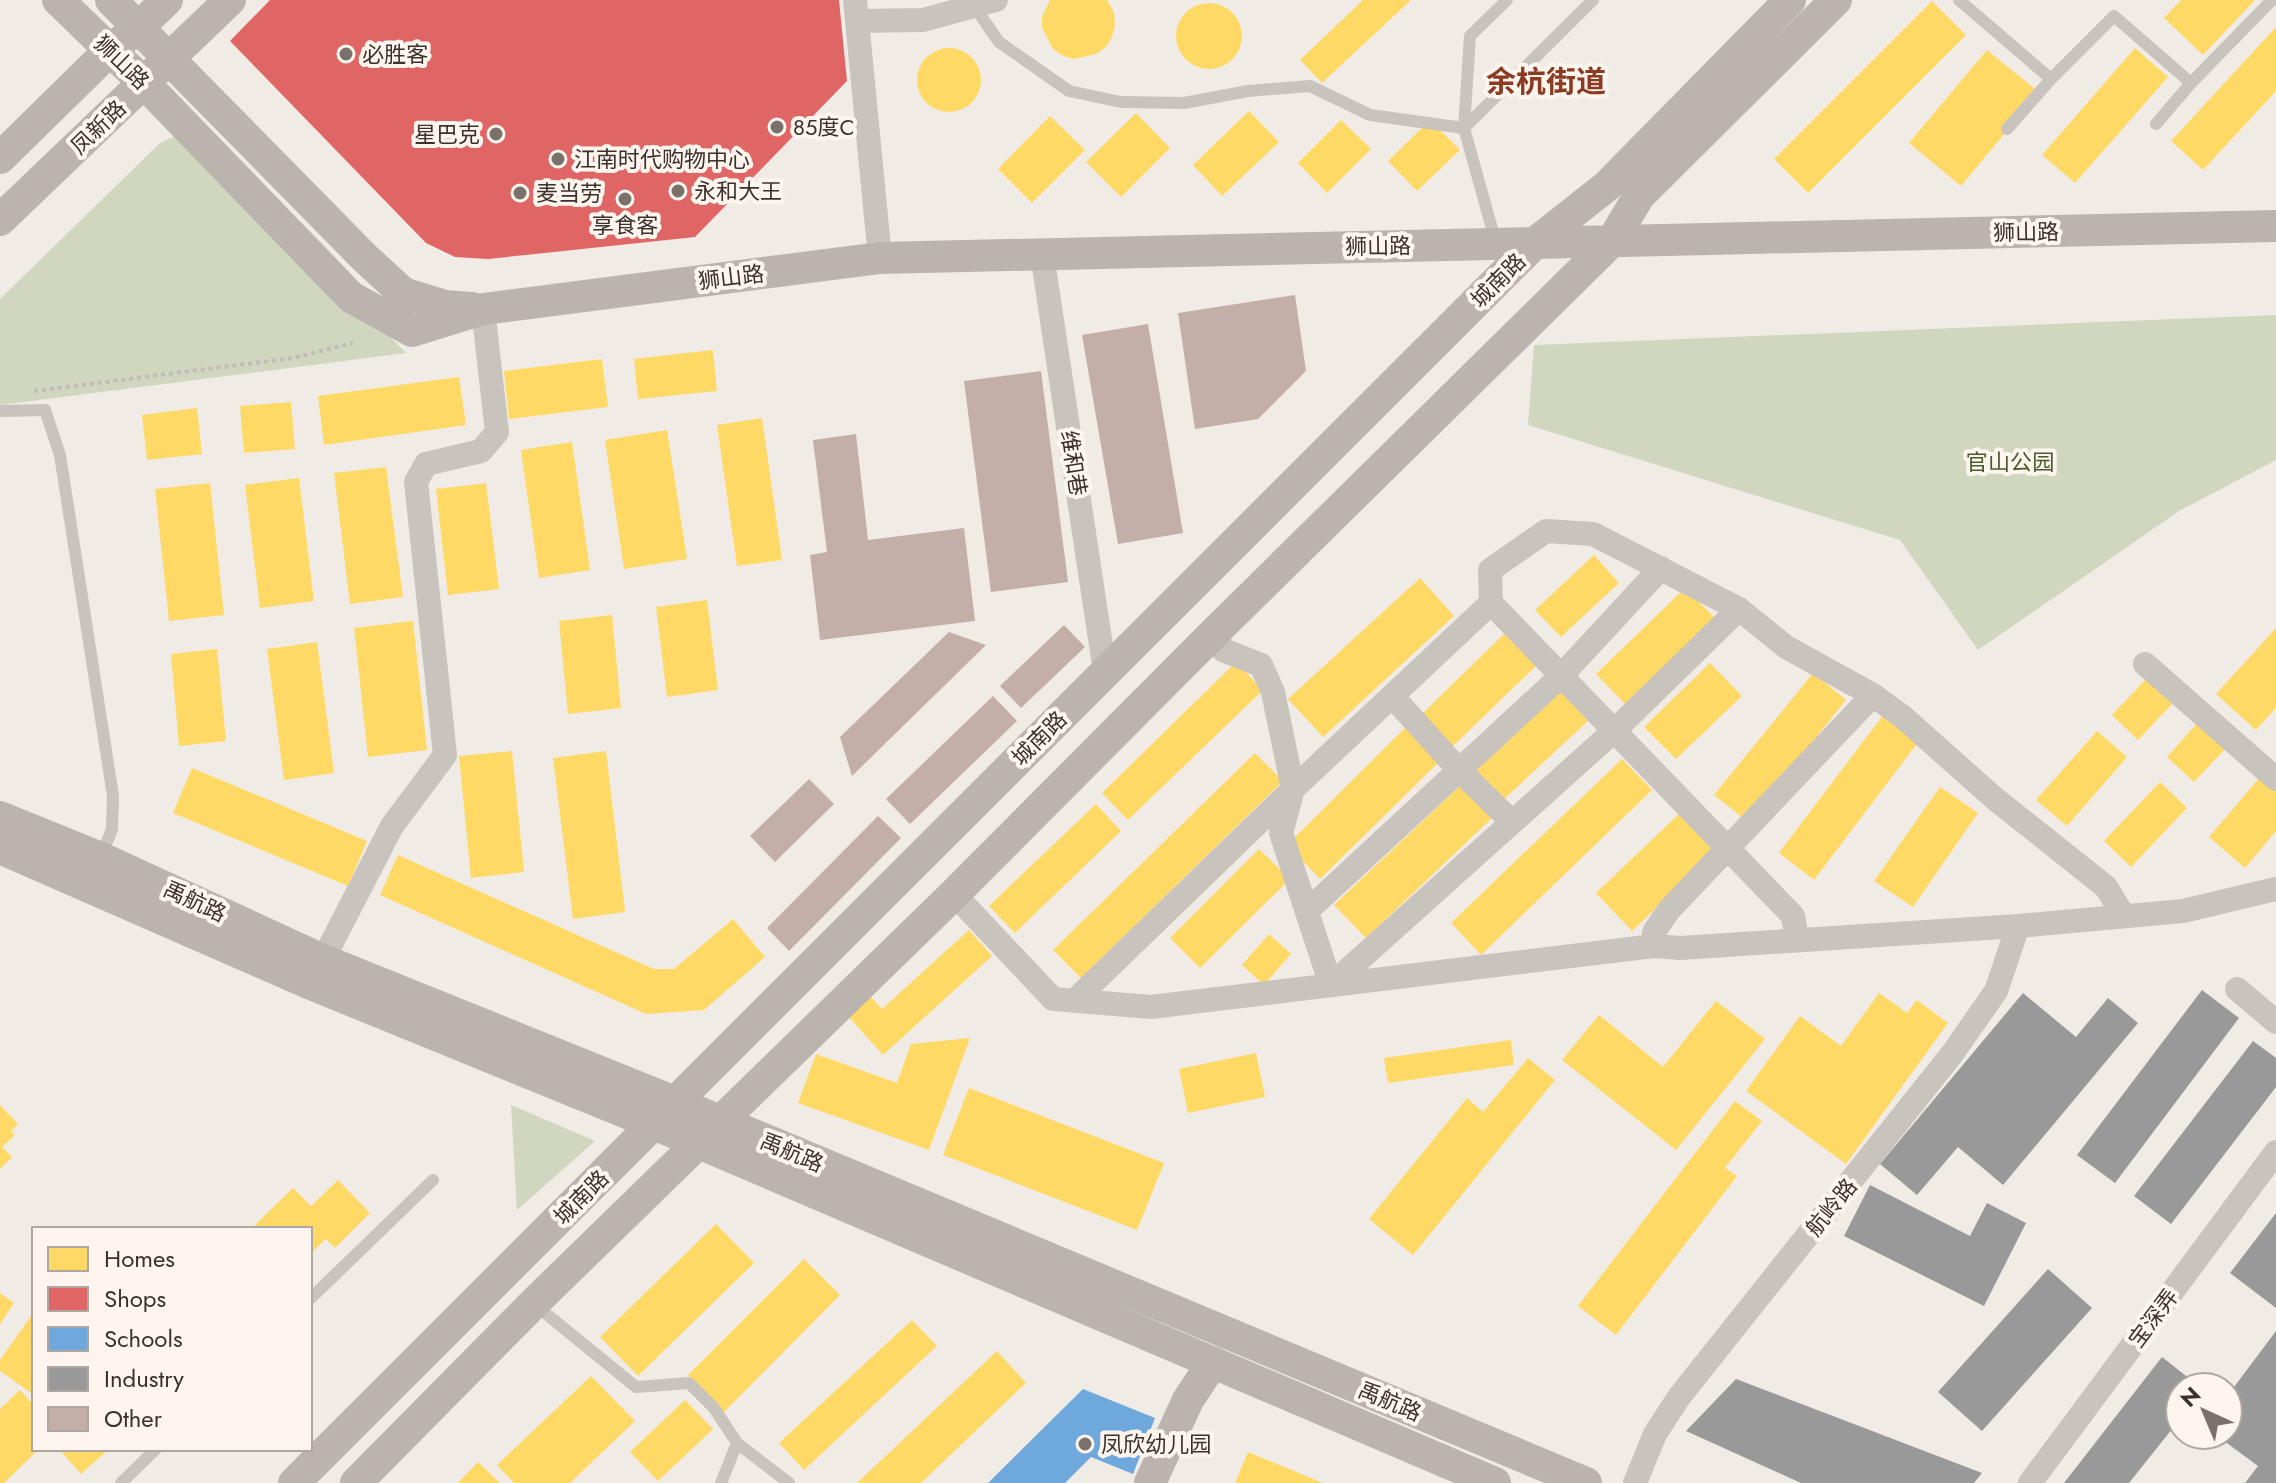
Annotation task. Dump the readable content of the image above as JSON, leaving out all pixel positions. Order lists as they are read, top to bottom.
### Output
{
  "streets": {
    "main road": [
      "狮山路",
      "凤新路",
      "城南路",
      "禹航路"
    ],
    "street": ["维和巷", "航岭路", "宝深弄"]
  },
  "crossings": [
    ["狮山路", "凤新路"],
    ["狮山路", "城南路"],
    ["狮山路", "维和巷"],
    ["城南路", "维和巷"],
    ["城南路", "禹航路"]
  ],
  "districts": ["余杭街道"],
  "parks": ["官山公园"],
  "places": [
    "必胜客",
    "85度C",
    "星巴克",
    "江南时代购物中心",
    "永和大王",
    "麦当劳",
    "享食客",
    "凤欣幼儿园"
  ],
  "legend": [
    "Homes",
    "Shops",
    "Schools",
    "Industry",
    "Other"
  ],
  "north": "top left"
}
